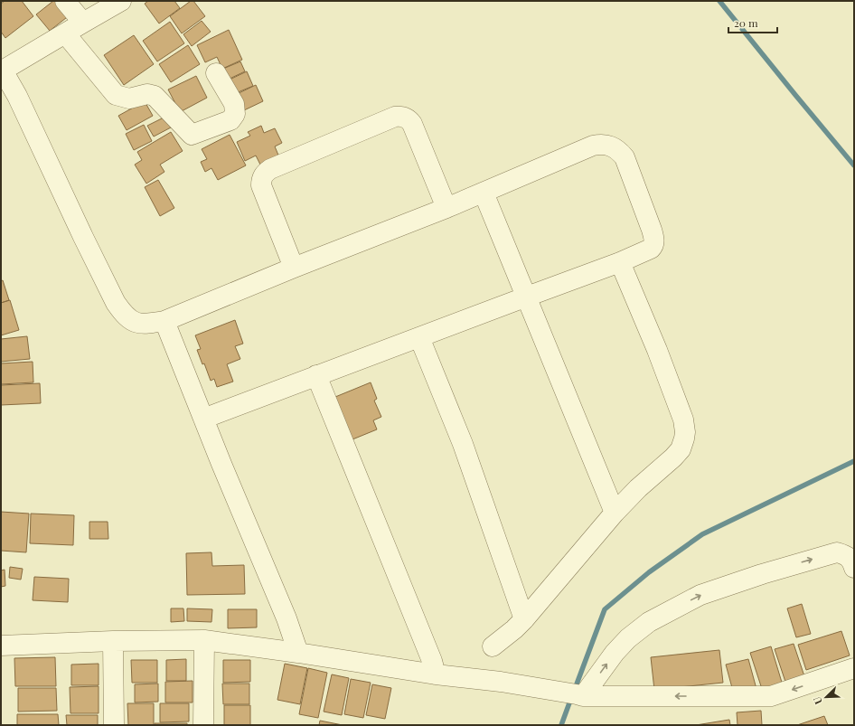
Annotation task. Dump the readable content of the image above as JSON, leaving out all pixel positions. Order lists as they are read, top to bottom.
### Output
{
  "scale_bar": "20 m",
  "north": "bottom left"
}
